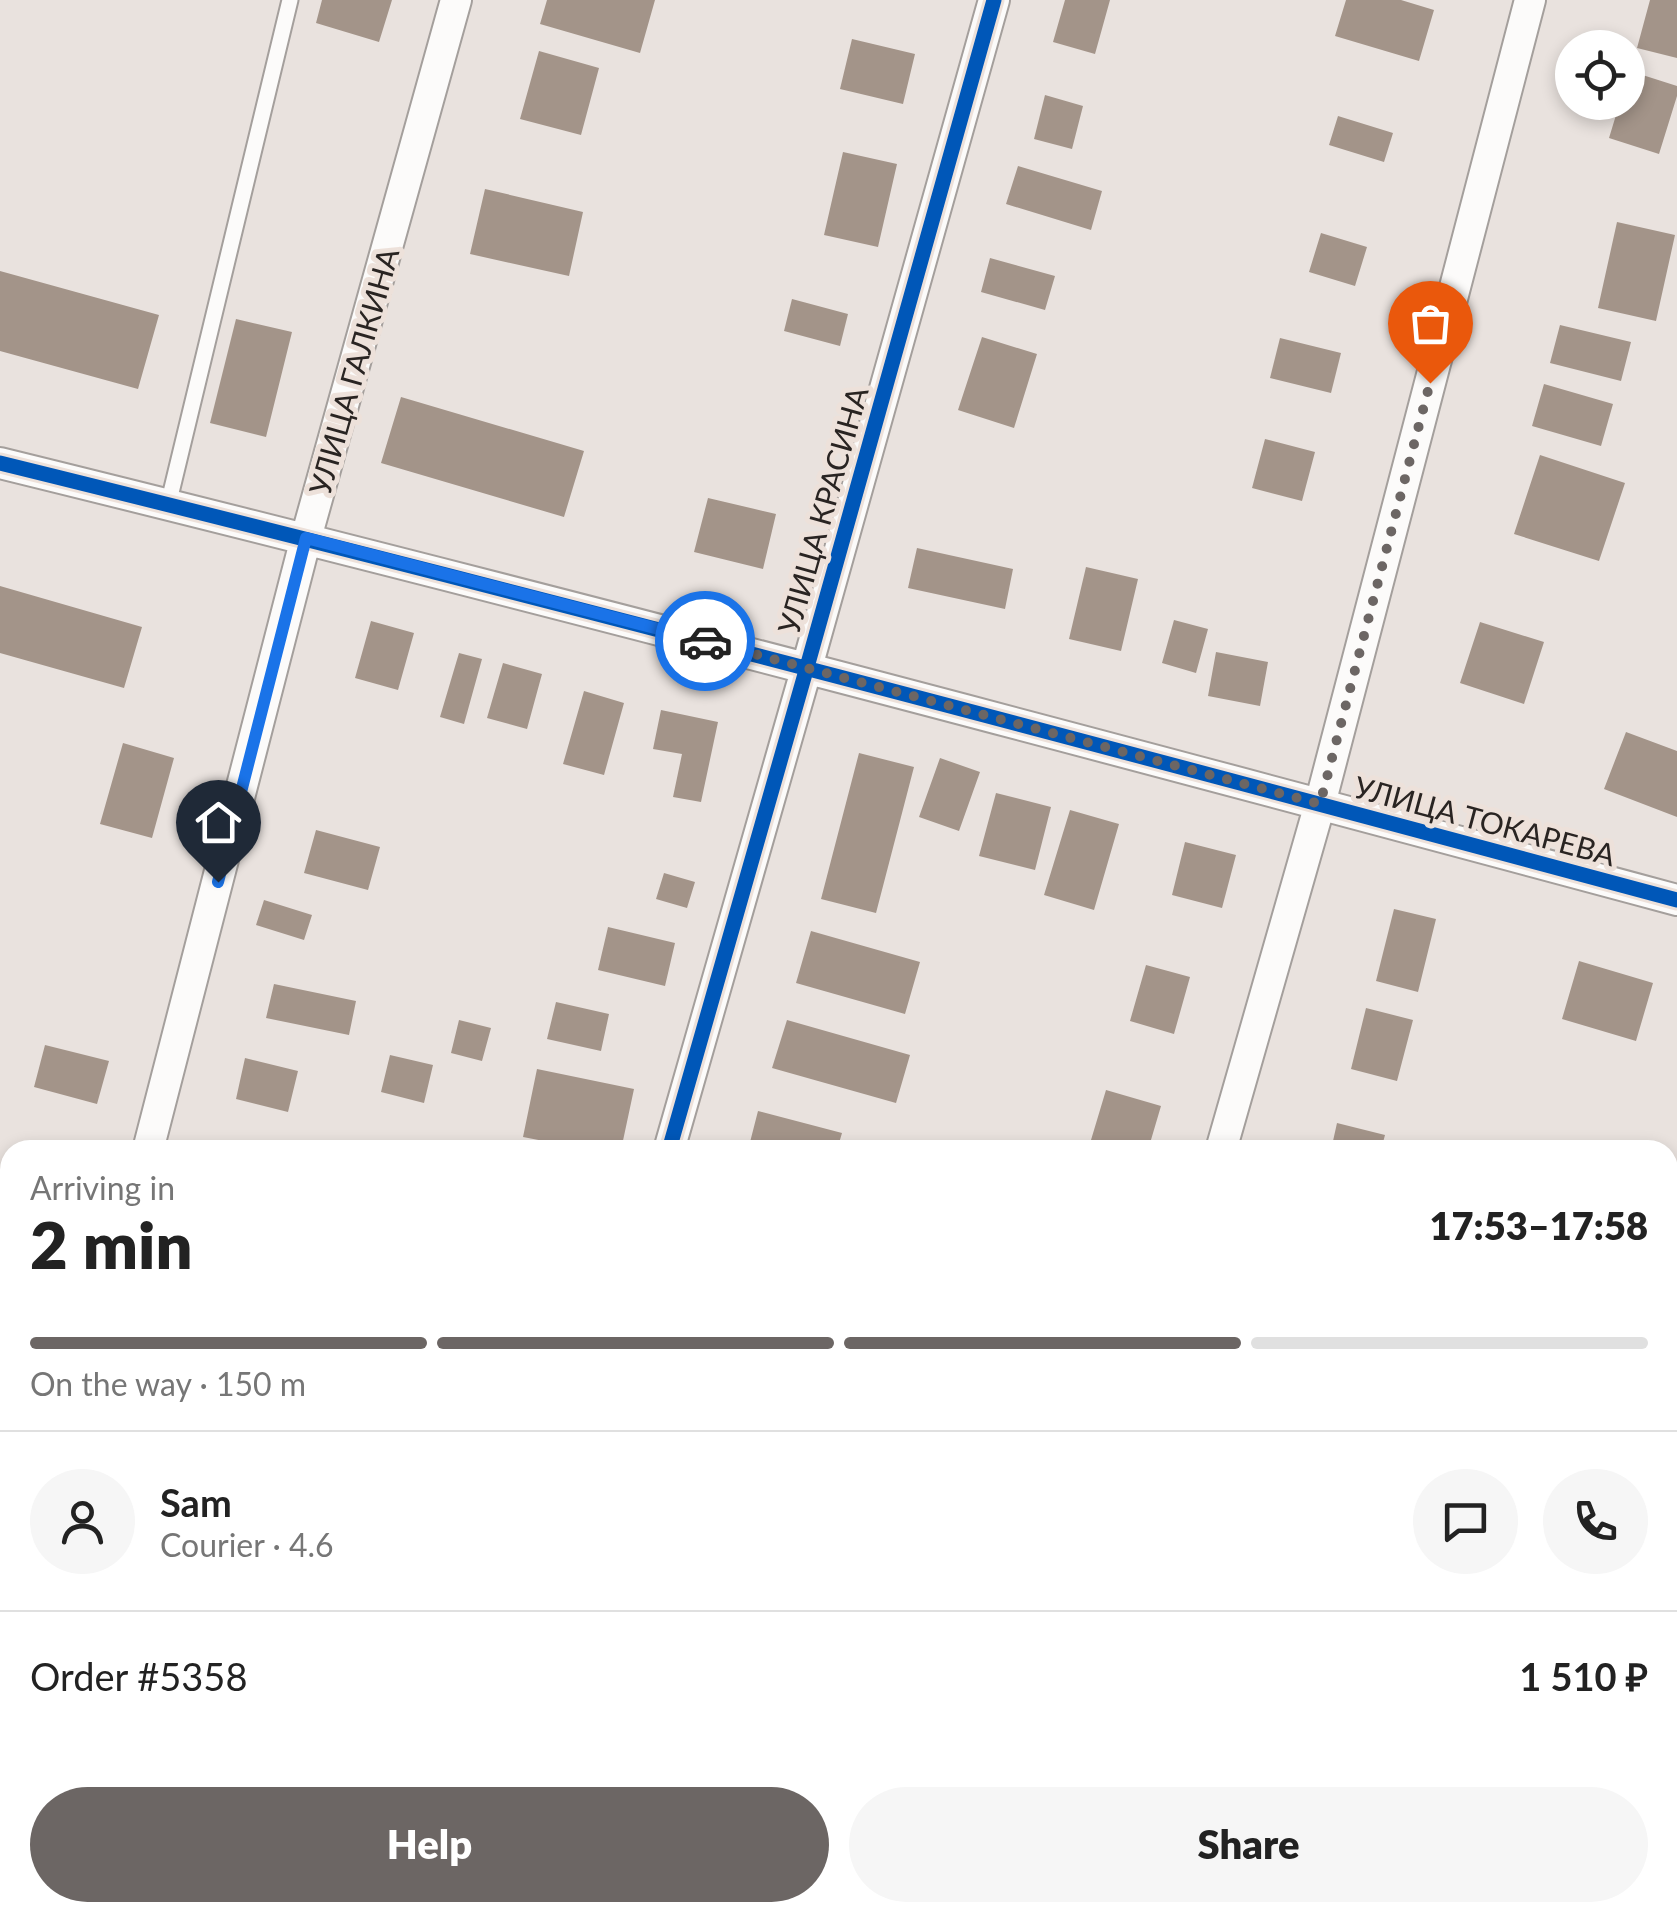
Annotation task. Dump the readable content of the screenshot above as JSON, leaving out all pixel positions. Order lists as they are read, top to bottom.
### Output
{
  "streets": {
    "street": ["УЛИЦА ГАЛКИНА", "УЛИЦА КРАСИНА", "УЛИЦА ТОКАРЕВА"]
  },
  "crossings": [
    ["УЛИЦА ГАЛКИНА", "УЛИЦА ТОКАРЕВА"],
    ["УЛИЦА КРАСИНА", "УЛИЦА ТОКАРЕВА"]
  ],
  "page": {
    "heading": ["2 min", "Arriving in", "17:53–17:58"],
    "panel": [
      "Sam",
      "Courier · 4.6",
      "Order #5358",
      "1 510 ₽"
    ],
    "bar": "On the way · 150 m",
    "buttons": ["Help", "Share"]
  }
}
